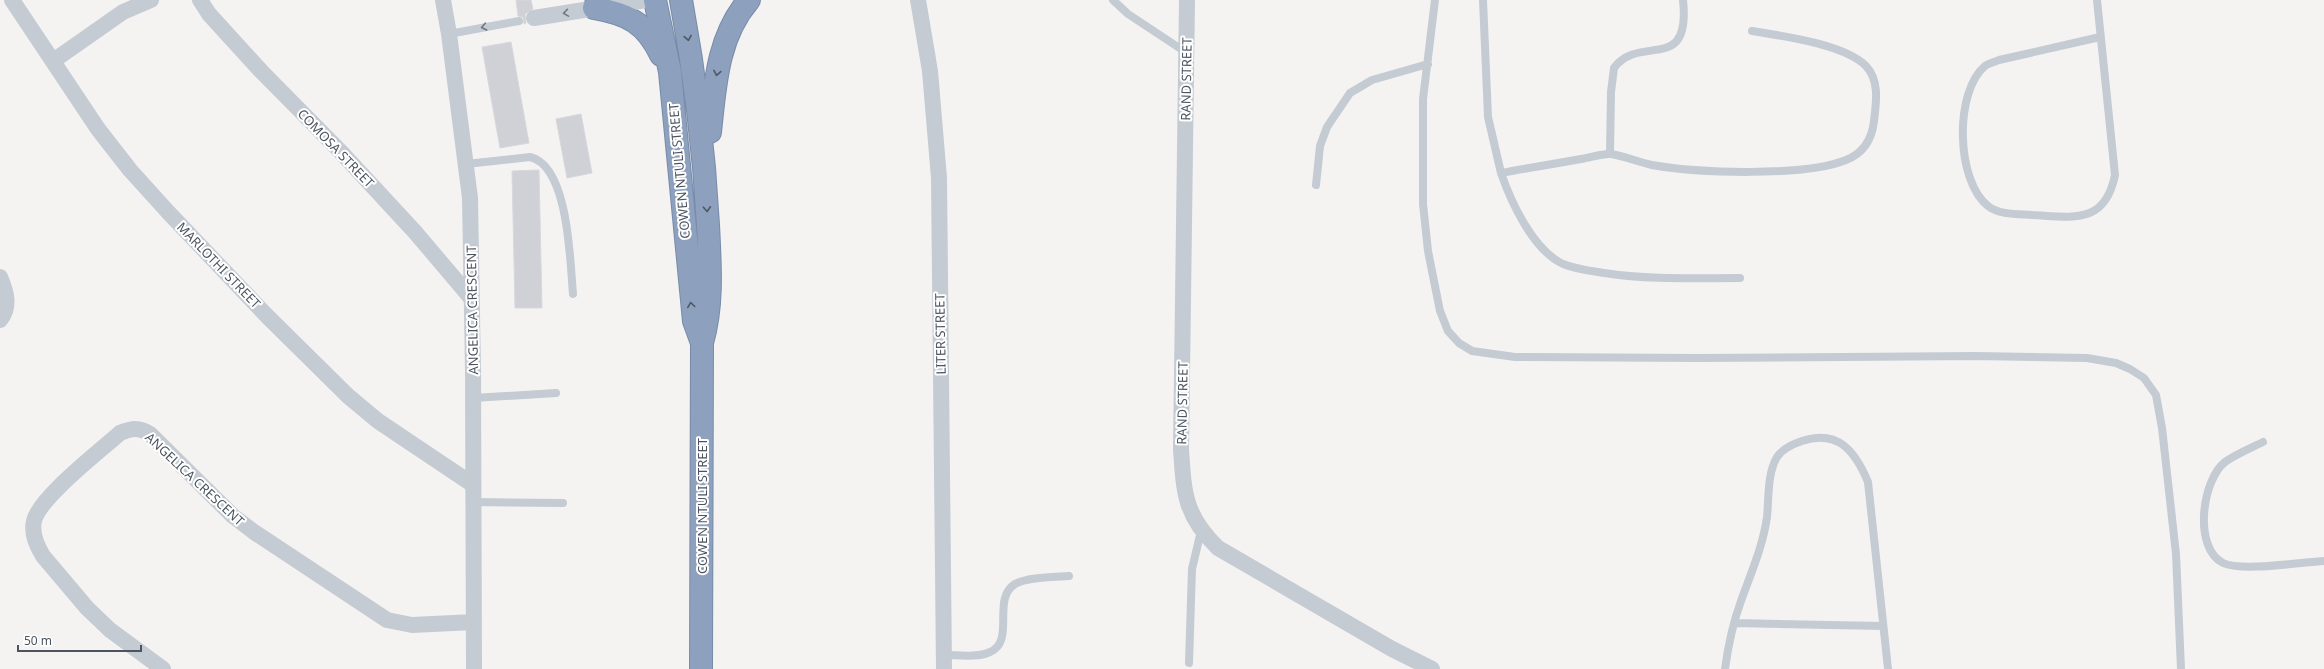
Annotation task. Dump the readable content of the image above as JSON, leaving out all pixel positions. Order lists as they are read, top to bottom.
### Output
{
  "streets": {
    "highway": ["COWEN NTULI STREET"],
    "street": [
      "RAND STREET",
      "COMOSA STREET",
      "MARLOTHI STREET",
      "ANGELICA CRESCENT",
      "LITER STREET"
    ]
  },
  "crossings": [
    ["COMOSA STREET", "ANGELICA CRESCENT"],
    ["MARLOTHI STREET", "ANGELICA CRESCENT"]
  ],
  "scale_bar": "50 m"
}
